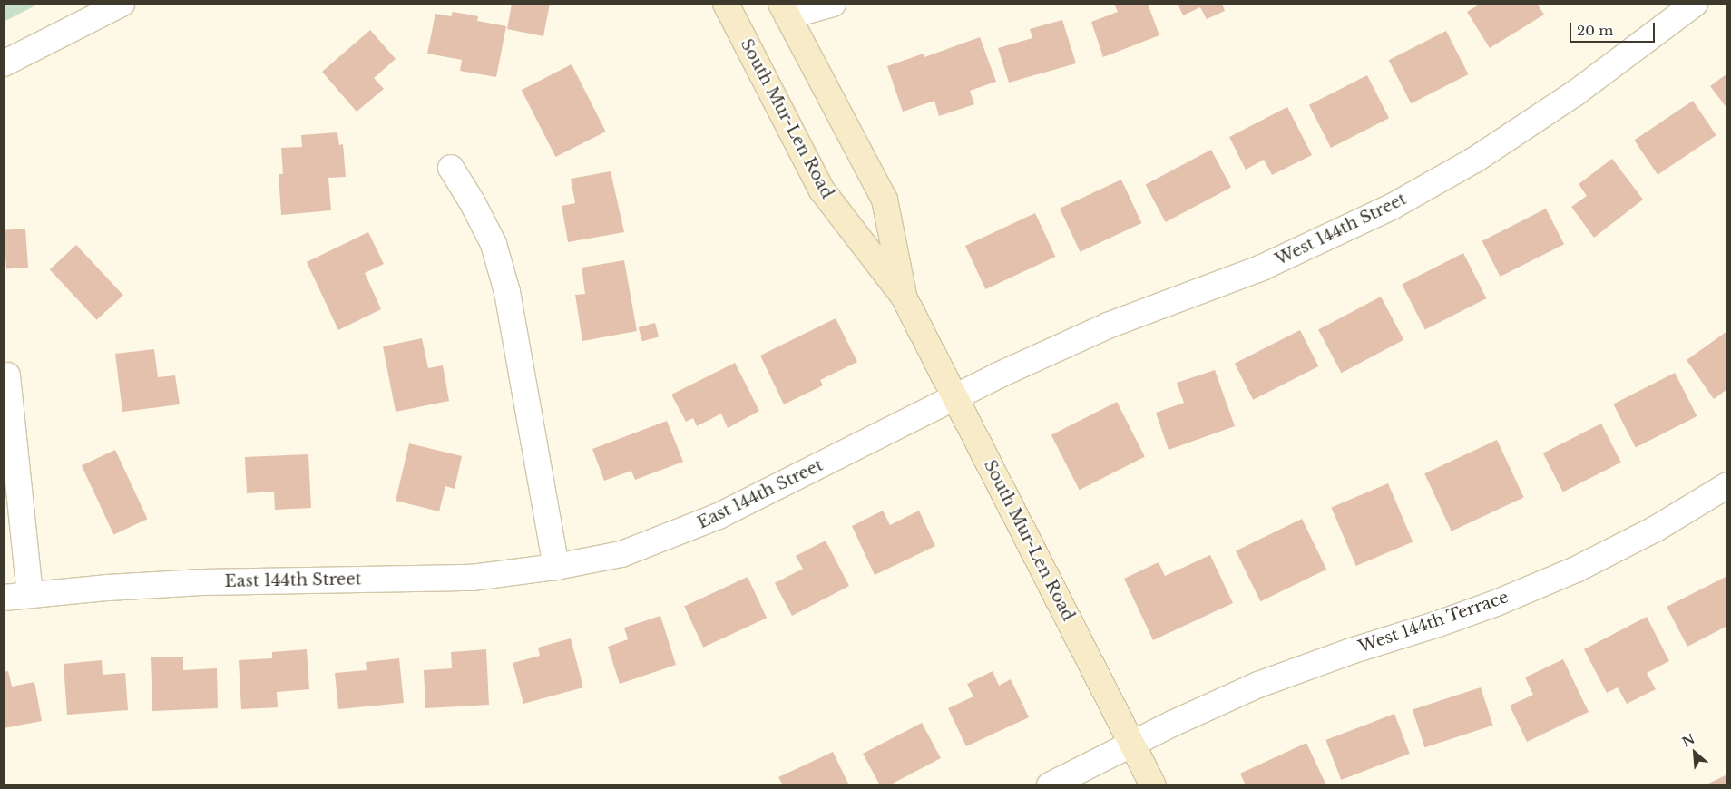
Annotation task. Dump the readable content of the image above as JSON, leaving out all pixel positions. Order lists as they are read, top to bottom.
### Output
{
  "streets": {
    "main road": ["South Mur-Len Road"],
    "street": ["West 144th Street", "East 144th Street", "West 144th Terrace"]
  },
  "crossings": [
    ["South Mur-Len Road", "West 144th Street"],
    ["South Mur-Len Road", "East 144th Street"],
    ["South Mur-Len Road", "West 144th Terrace"],
    ["West 144th Street", "East 144th Street"]
  ],
  "scale_bar": "20 m",
  "north": "top left"
}
